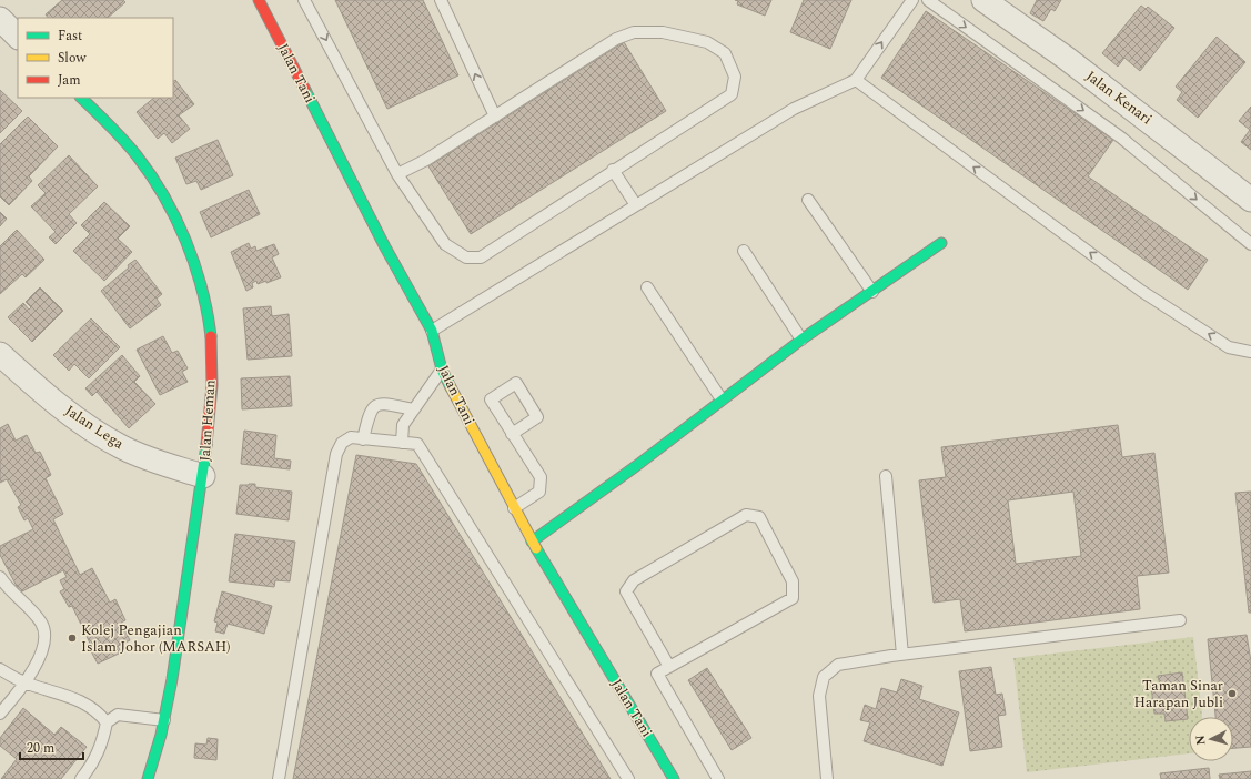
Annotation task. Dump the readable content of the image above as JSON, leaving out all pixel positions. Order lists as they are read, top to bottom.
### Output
{
  "streets": {
    "street": [
      "Jalan Tani",
      "Jalan Kenari",
      "Jalan Heman",
      "Jalan Lega"
    ]
  },
  "crossings": [
    ["Jalan Heman", "Jalan Lega"]
  ],
  "places": ["Kolej Pengajian Islam Johor (MARSAH)", "Taman Sinar Harapan Jubli"],
  "legend": ["Fast", "Slow", "Jam"],
  "scale_bar": "20 m",
  "north": "left"
}
